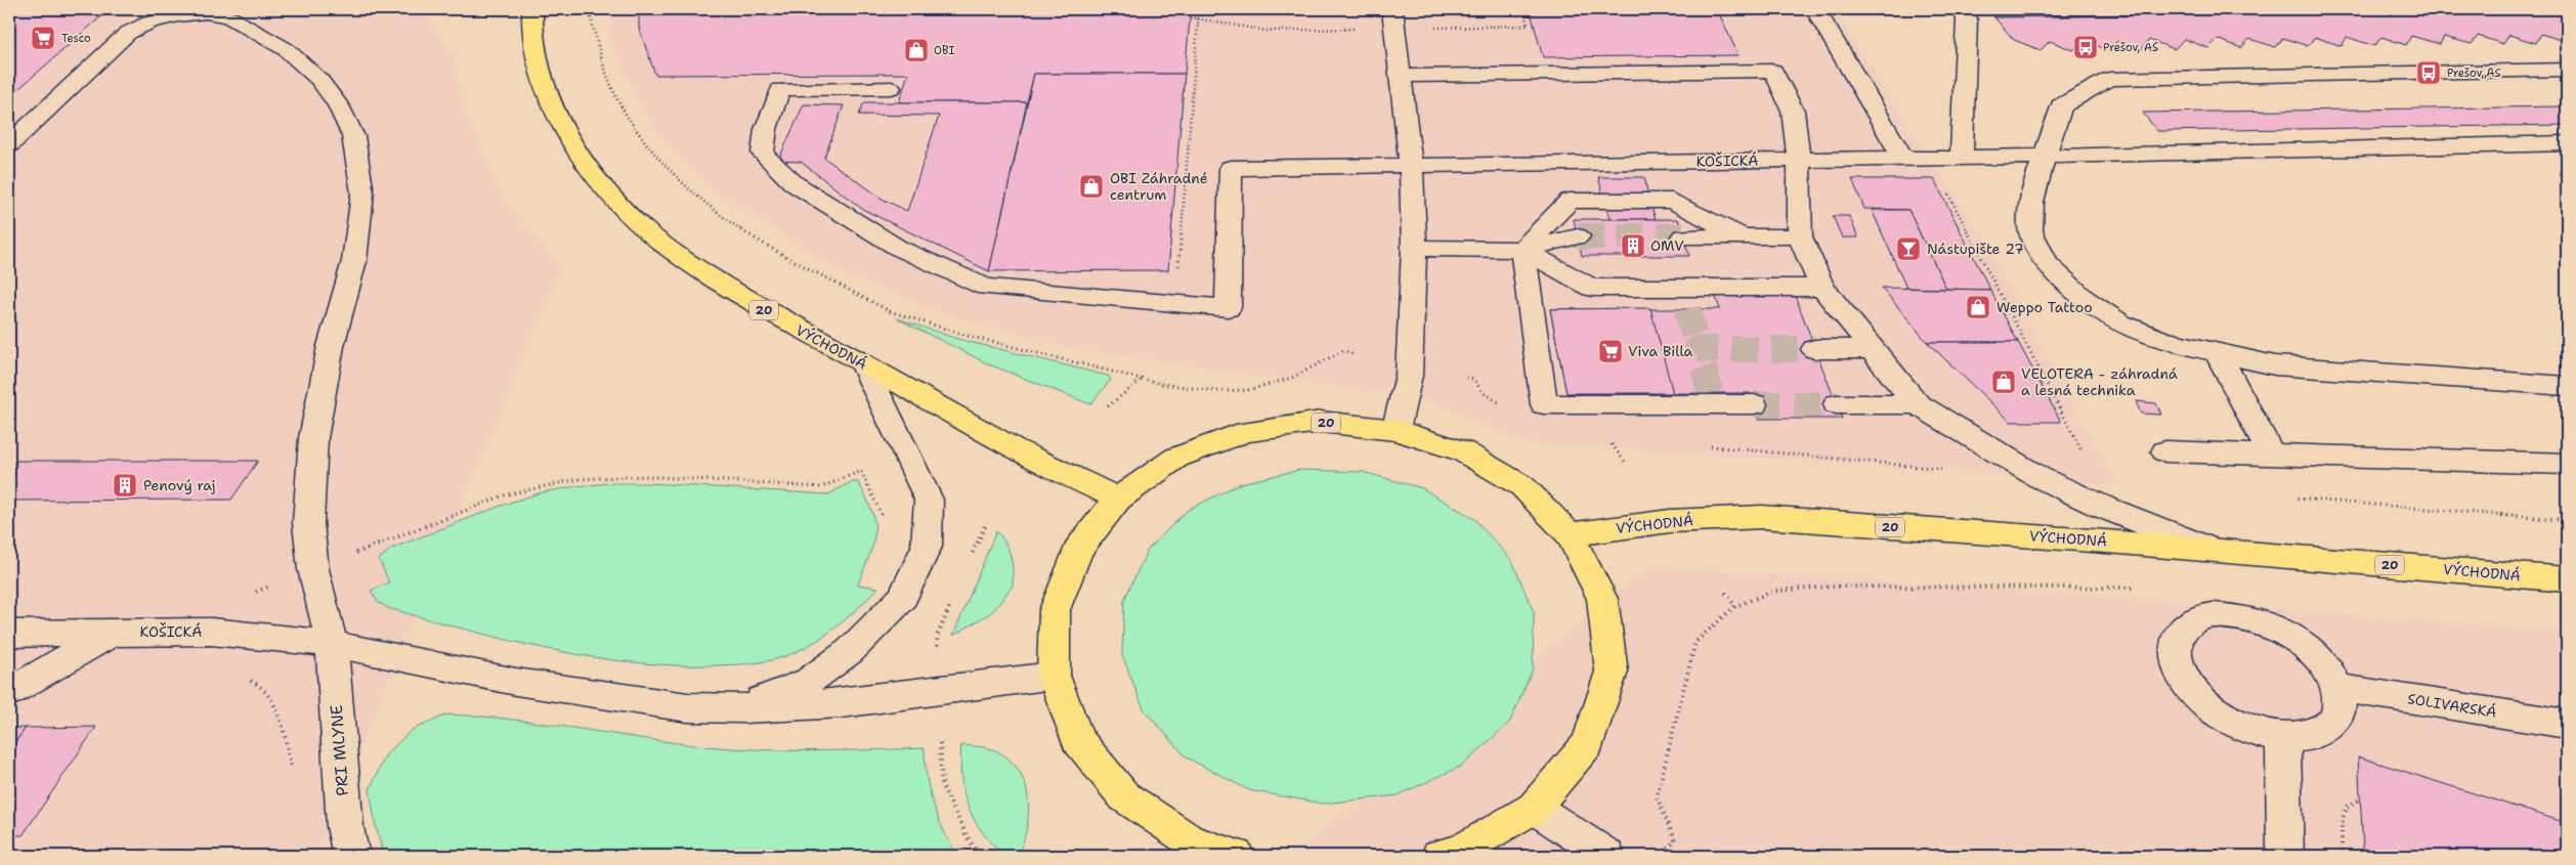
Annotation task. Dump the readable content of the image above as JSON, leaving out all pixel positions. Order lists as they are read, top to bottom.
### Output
{
  "streets": {
    "main road": ["20", "VÝCHODNÁ"],
    "street": ["KOŠICKÁ", "SOLIVARSKÁ", "PRI MLYNE"]
  },
  "crossings": [
    ["KOŠICKÁ", "20"],
    ["KOŠICKÁ", "PRI MLYNE"],
    ["20", "VÝCHODNÁ"]
  ],
  "places": {
    "supermarket": ["Tesco", "Viva Billa"],
    "bus stop": ["Prešov, AS", "Prešov,,AS"],
    "shop": [
      "OBI",
      "OBI Záhradné centrum",
      "Weppo Tattoo",
      "VELOTERA - záhradná a lesná technika"
    ],
    "building": ["OMV", "Penový raj"],
    "bar": ["Nástupište 27"]
  }
}
